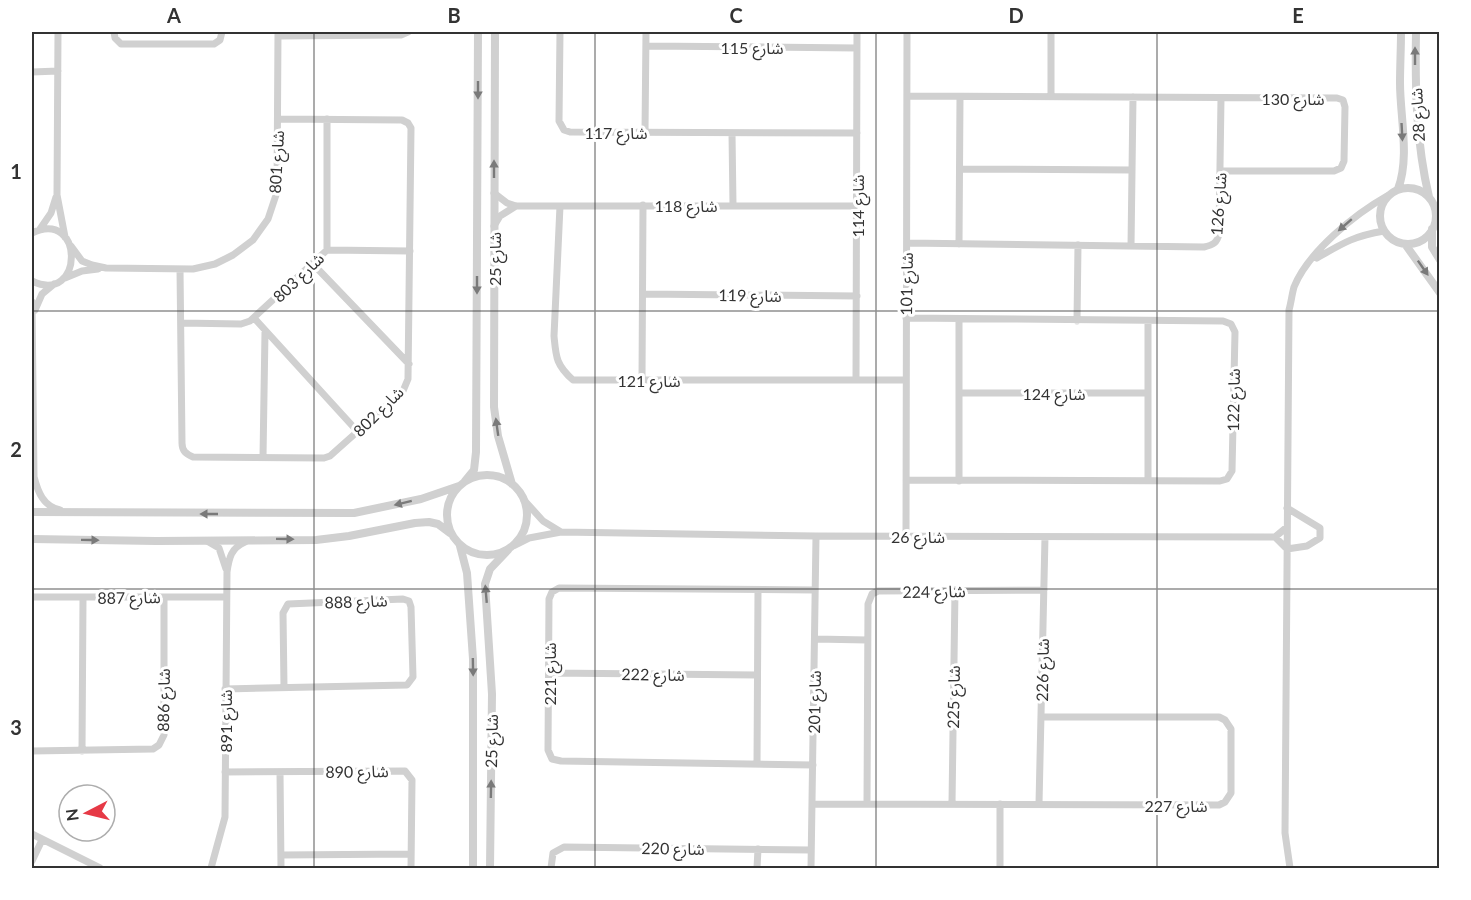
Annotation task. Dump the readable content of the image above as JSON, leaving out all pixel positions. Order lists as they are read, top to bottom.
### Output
{
  "streets": {
    "street": [
      "شارع 115",
      "شارع 130",
      "شارع 28",
      "شارع 117",
      "شارع 801",
      "شارع 126",
      "شارع 118",
      "شارع 114",
      "شارع 25",
      "شارع 803",
      "شارع 101",
      "شارع 119",
      "شارع 121",
      "شارع 124",
      "شارع 122",
      "شارع 802",
      "شارع 26",
      "شارع 224",
      "شارع 887",
      "شارع 888",
      "شارع 226",
      "شارع 221",
      "شارع 222",
      "شارع 225",
      "شارع 886",
      "شارع 201",
      "شارع 891",
      "شارع 890",
      "شارع 227",
      "شارع 220"
    ]
  },
  "crossings": [
    ["شارع 115", "شارع 114"],
    ["شارع 130", "شارع 126"],
    ["شارع 130", "شارع 101"],
    ["شارع 117", "شارع 114"],
    ["شارع 801", "شارع 802"],
    ["شارع 126", "شارع 101"],
    ["شارع 118", "شارع 114"],
    ["شارع 118", "شارع 121"],
    ["شارع 114", "شارع 119"],
    ["شارع 114", "شارع 121"],
    ["شارع 25", "شارع 26"],
    ["شارع 803", "شارع 802"],
    ["شارع 101", "شارع 121"],
    ["شارع 101", "شارع 122"],
    ["شارع 101", "شارع 26"],
    ["شارع 26", "شارع 226"],
    ["شارع 26", "شارع 201"],
    ["شارع 224", "شارع 226"],
    ["شارع 224", "شارع 225"],
    ["شارع 224", "شارع 227"],
    ["شارع 887", "شارع 886"],
    ["شارع 887", "شارع 891"],
    ["شارع 888", "شارع 891"],
    ["شارع 226", "شارع 227"],
    ["شارع 221", "شارع 222"],
    ["شارع 221", "شارع 201"],
    ["شارع 225", "شارع 227"],
    ["شارع 201", "شارع 227"],
    ["شارع 201", "شارع 220"],
    ["شارع 891", "شارع 890"]
  ],
  "north": "left",
  "grid": {
    "columns": [
      "A",
      "B",
      "C",
      "D",
      "E"
    ],
    "rows": ["1", "2", "3"]
  }
}
